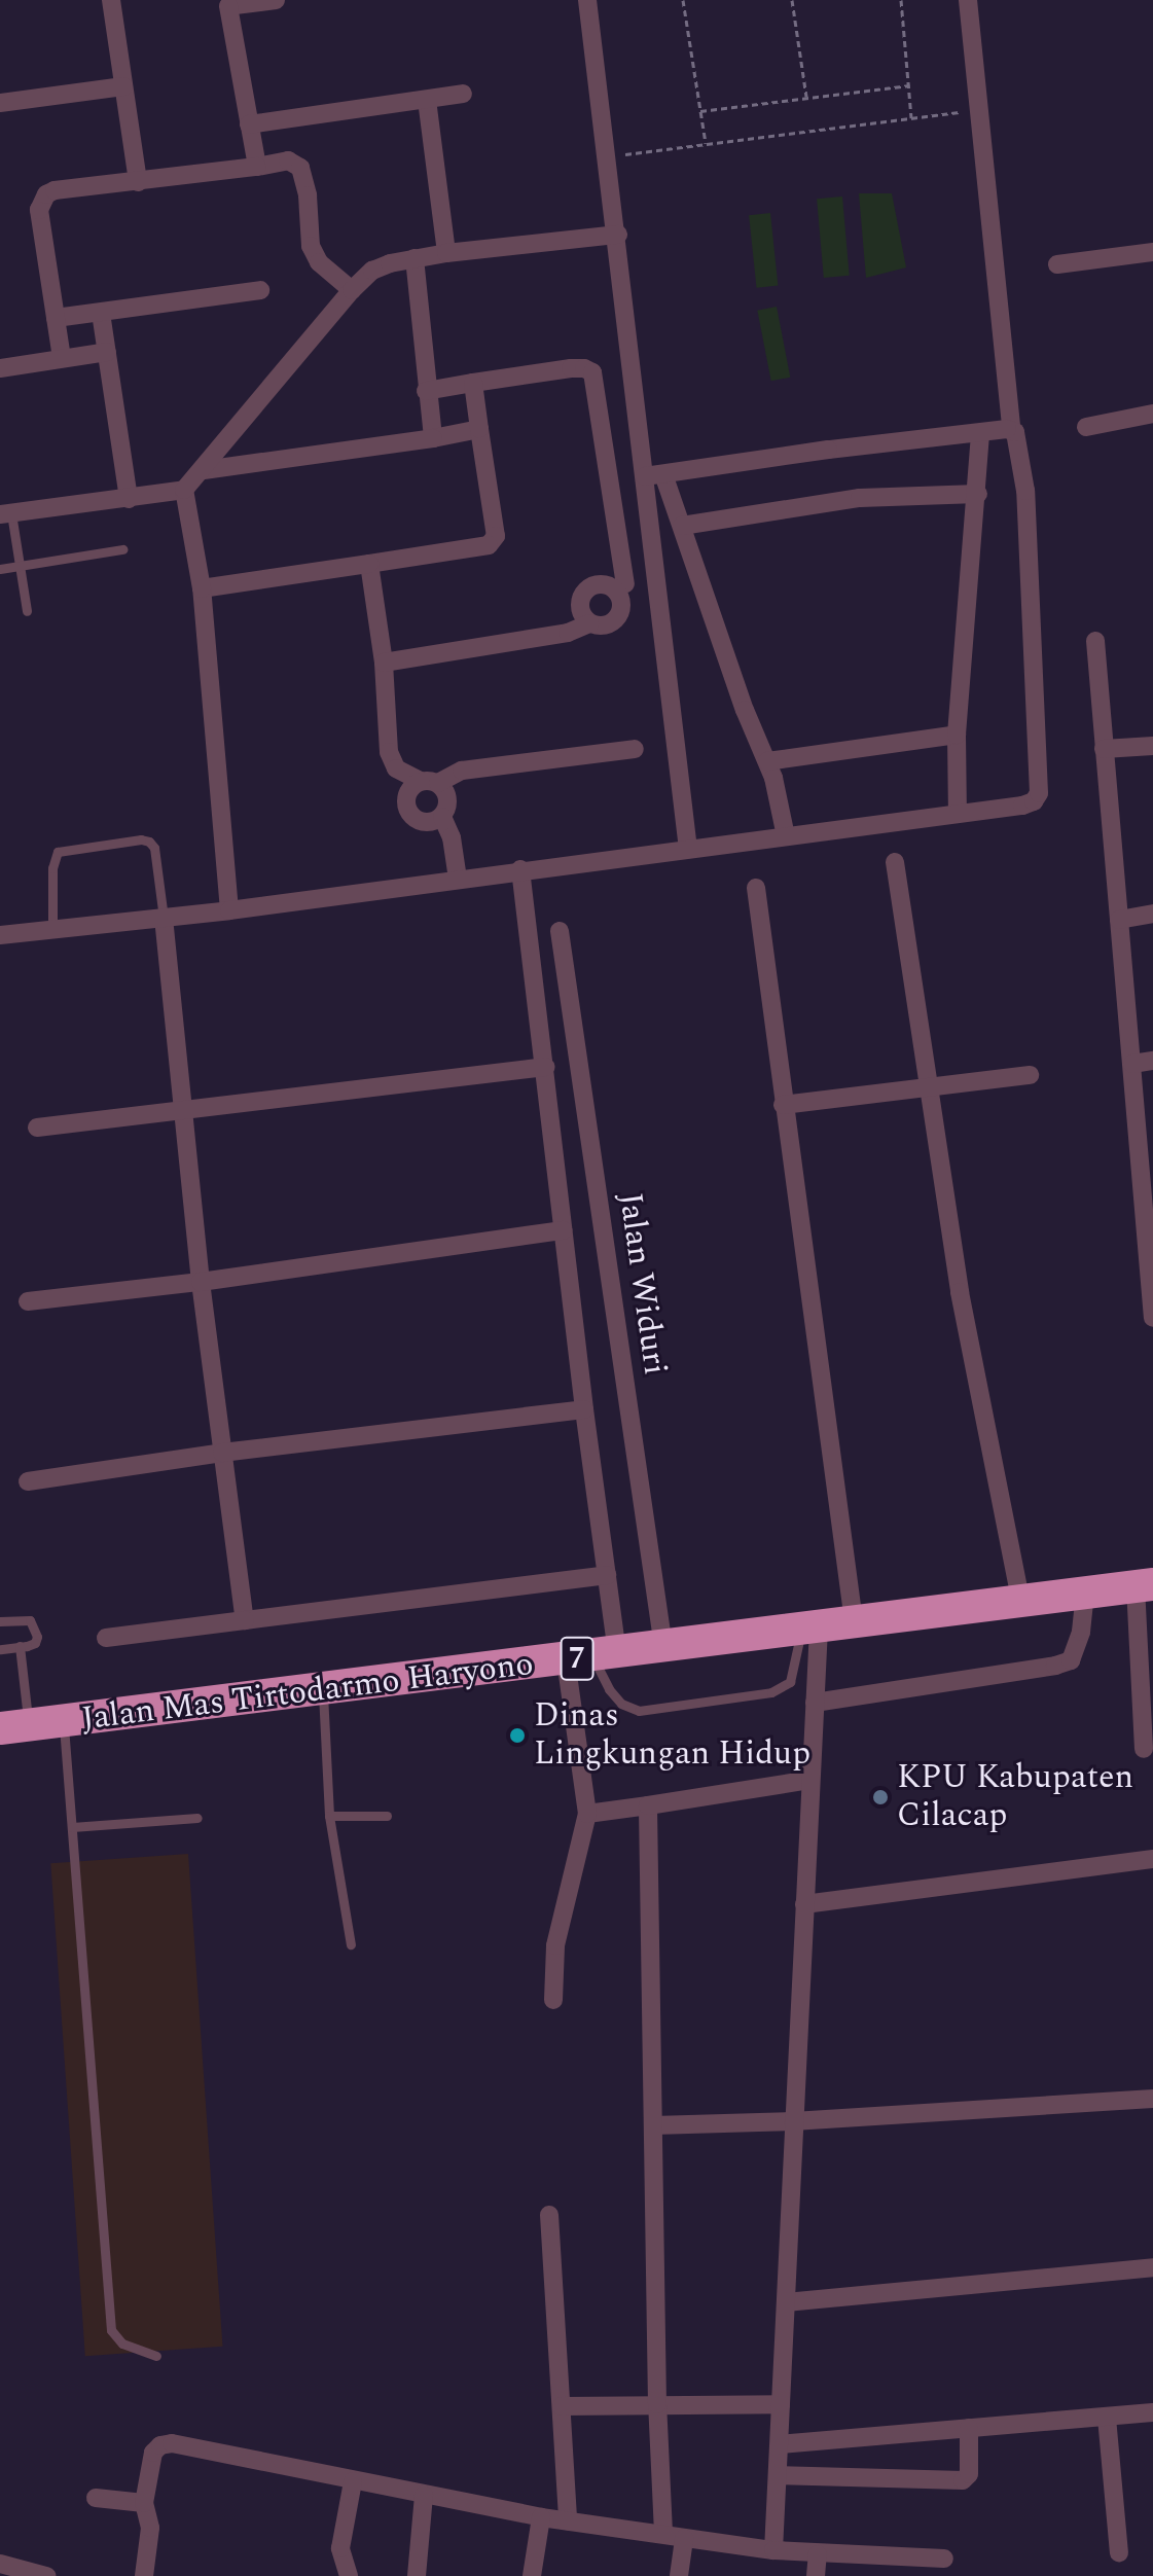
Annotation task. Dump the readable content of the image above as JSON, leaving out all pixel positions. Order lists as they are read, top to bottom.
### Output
{
  "streets": {
    "highway": ["7", "Jalan Mas Tirtodarmo Haryono"],
    "street": ["Jalan Widuri"]
  },
  "crossings": [
    ["Jalan Widuri", "Jalan Mas Tirtodarmo Haryono"]
  ],
  "places": ["Dinas Lingkungan Hidup", "KPU Kabupaten Cilacap"]
}
